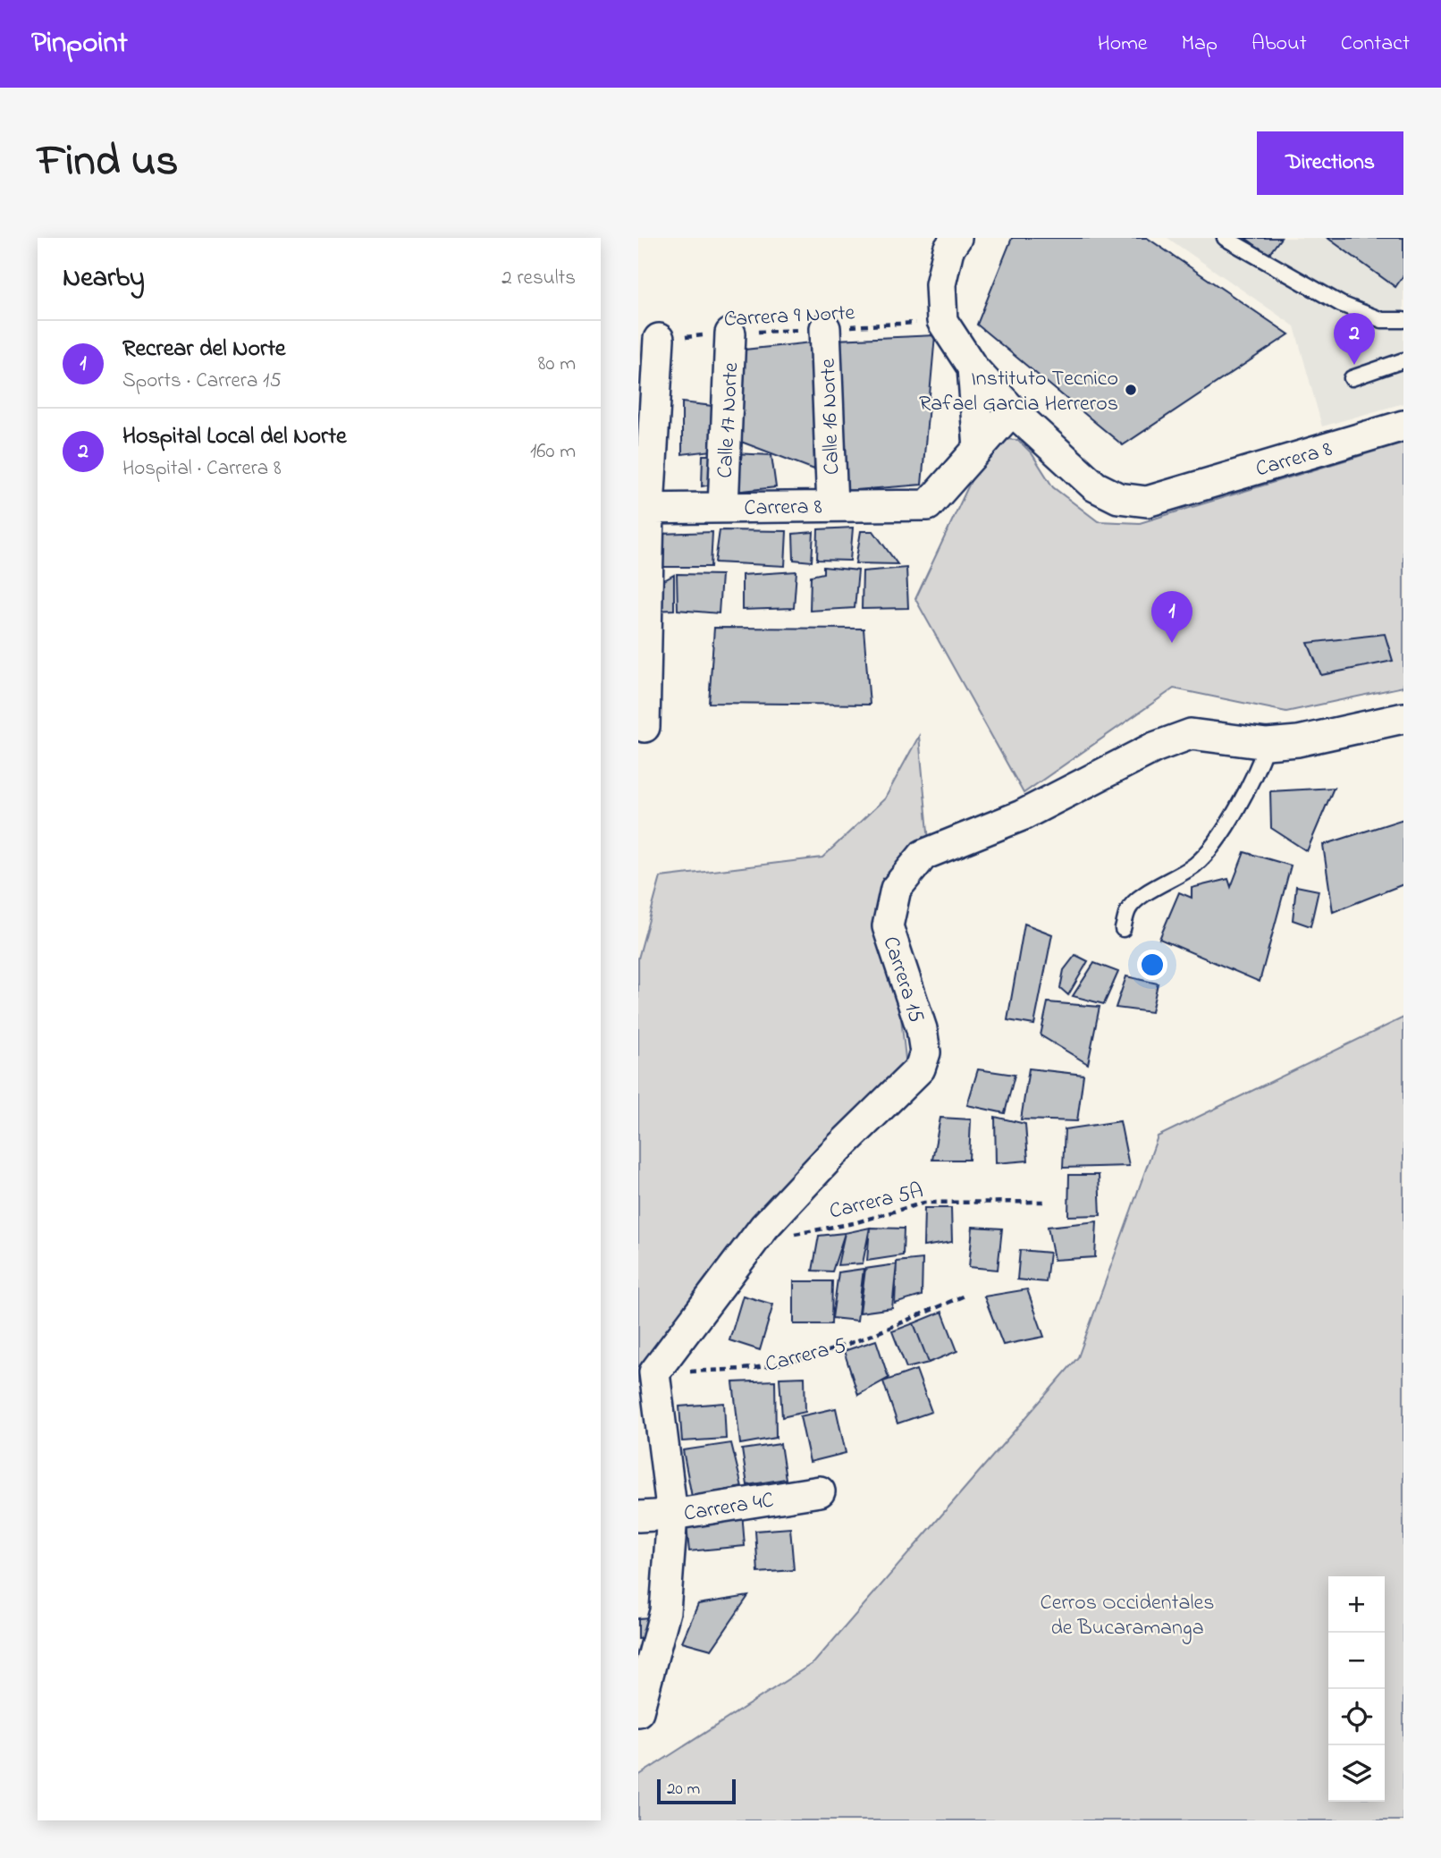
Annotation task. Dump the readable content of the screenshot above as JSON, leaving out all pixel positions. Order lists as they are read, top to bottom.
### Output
{
  "streets": {
    "street": [
      "Calle 16 Norte",
      "Calle 17 Norte",
      "Carrera 8",
      "Carrera 15",
      "Carrera 4C"
    ],
    "path": ["Carrera 9 Norte", "Carrera 5A", "Carrera 5"]
  },
  "crossings": [
    ["Carrera 9 Norte", "Calle 16 Norte"],
    ["Carrera 9 Norte", "Calle 17 Norte"],
    ["Calle 16 Norte", "Carrera 8"],
    ["Calle 17 Norte", "Carrera 8"],
    ["Carrera 15", "Carrera 5A"],
    ["Carrera 15", "Carrera 5"]
  ],
  "parks": ["Cerros Occidentales de Bucaramanga"],
  "places": ["Instituto Tecnico Rafael Garcia Herreros"],
  "scale_bar": "20 m",
  "page": {
    "header": "Pinpoint",
    "nav": [
      "Home",
      "Map",
      "About",
      "Contact"
    ],
    "title": "Find us",
    "buttons": "Directions",
    "heading": ["Nearby", "2 results"],
    "pins": ["2", "1"],
    "list": [
      {
        "mark": "1",
        "name": "Recrear del Norte",
        "note": "Sports · Carrera 15",
        "value": "80 m"
      },
      {
        "mark": "2",
        "name": "Hospital Local del Norte",
        "note": "Hospital · Carrera 8",
        "value": "160 m"
      }
    ],
    "map_buttons": ["+", "−"],
    "scale": "20 m"
  }
}
